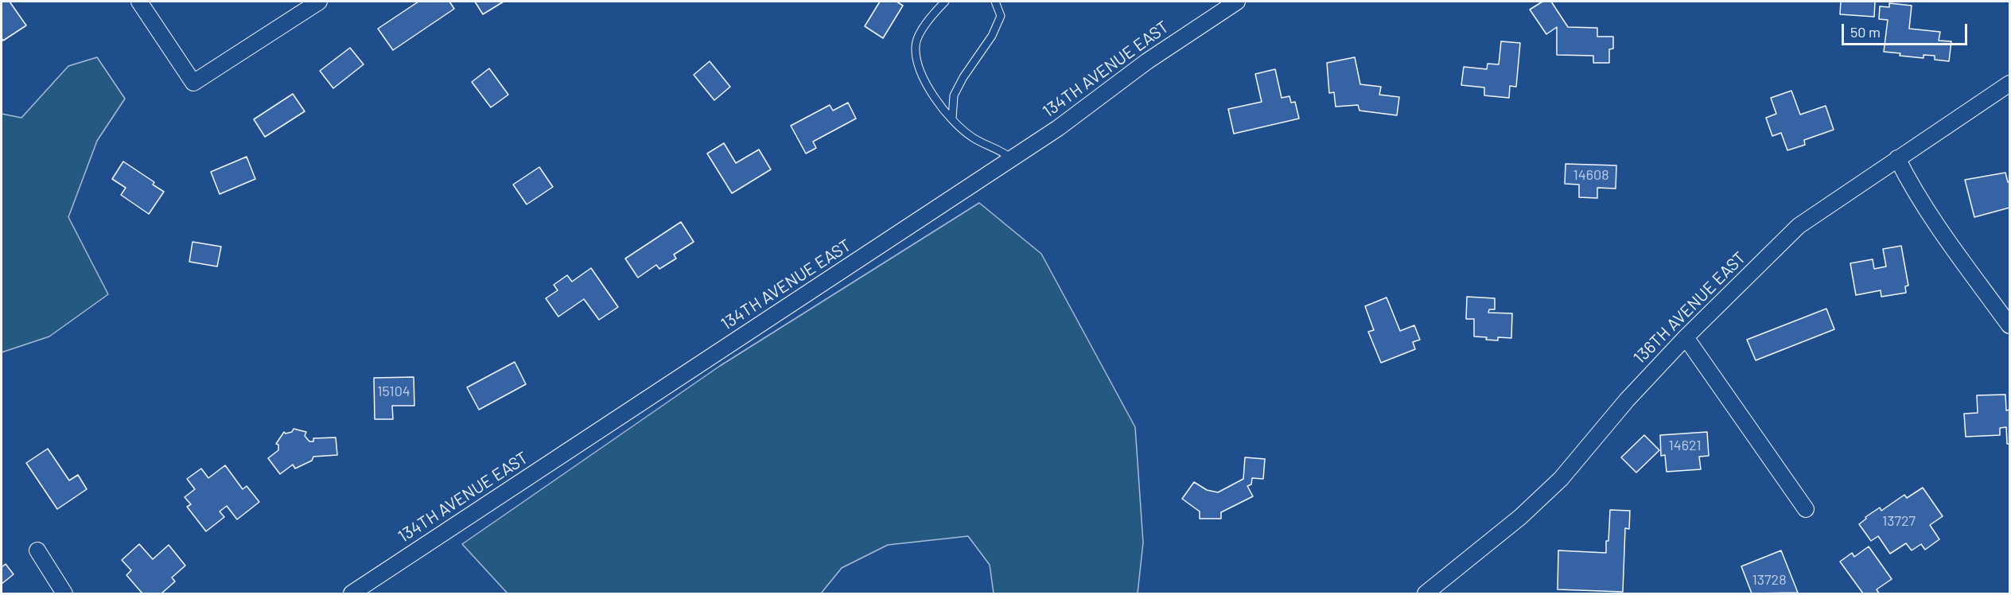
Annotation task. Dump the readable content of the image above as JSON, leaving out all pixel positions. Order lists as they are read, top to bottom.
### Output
{
  "streets": {
    "street": ["134TH AVENUE EAST", "136TH AVENUE EAST"]
  },
  "house_numbers": [
    "14608",
    "15104",
    "14621",
    "13727",
    "13728"
  ],
  "scale_bar": "50 m"
}
